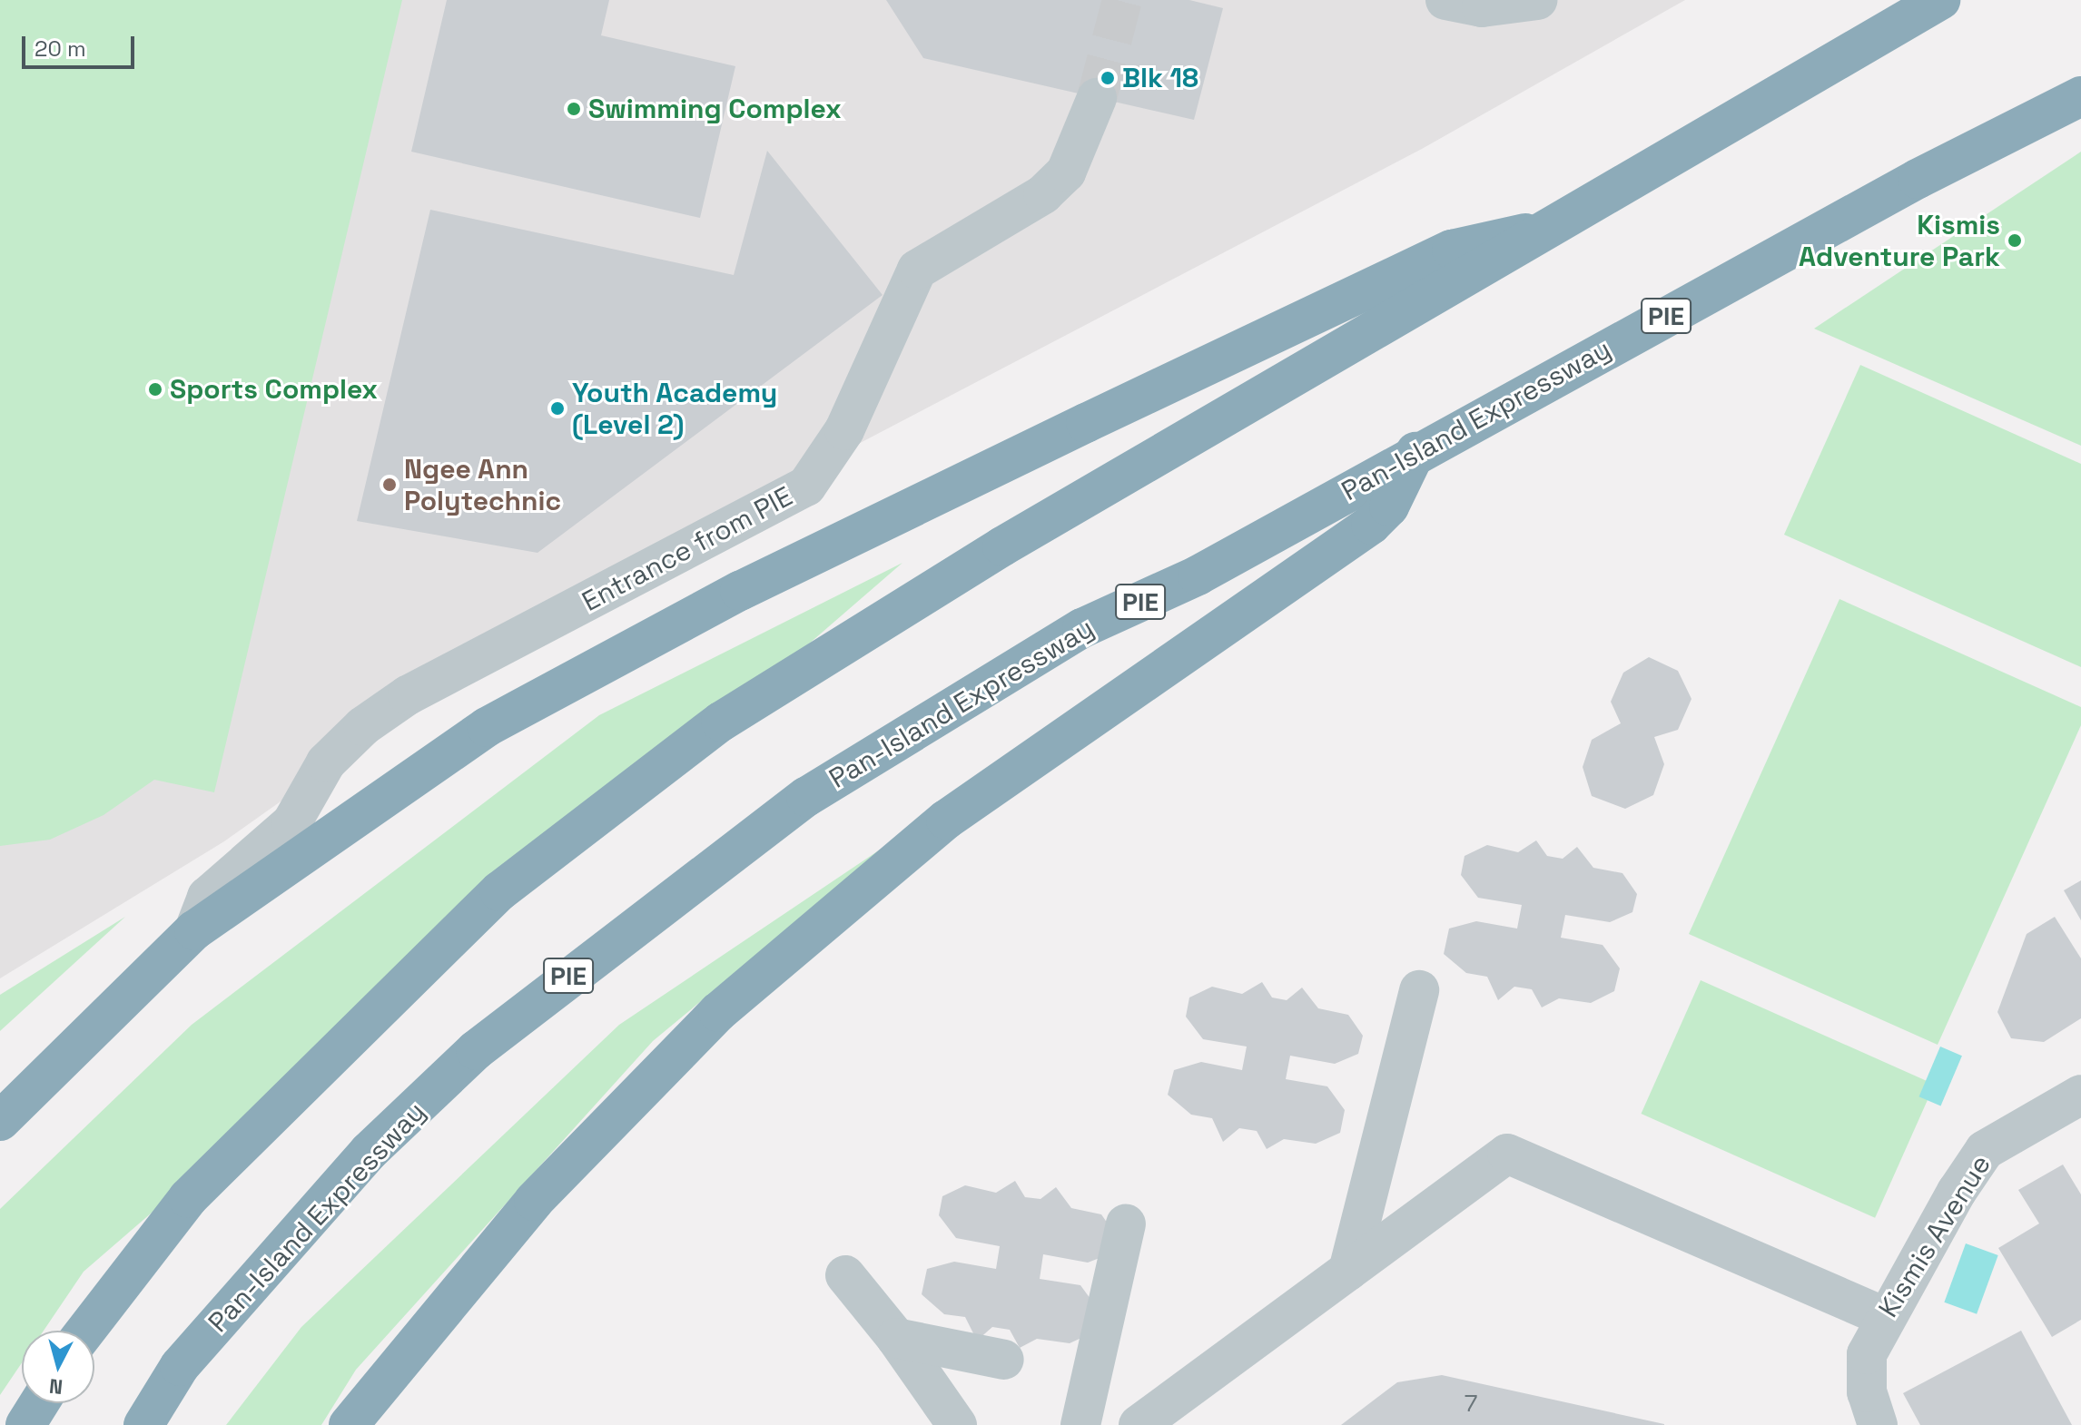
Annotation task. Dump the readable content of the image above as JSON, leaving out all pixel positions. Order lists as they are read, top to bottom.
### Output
{
  "streets": {
    "highway": ["PIE", "Pan-Island Expressway"],
    "street": ["Entrance from PIE", "Kismis Avenue"]
  },
  "places": [
    "Blk 18",
    "Swimming Complex",
    "Kismis Adventure Park",
    "Sports Complex",
    "Youth Academy (Level 2)",
    "Ngee Ann Polytechnic"
  ],
  "house_numbers": ["7"],
  "scale_bar": "20 m",
  "north": "bottom"
}
